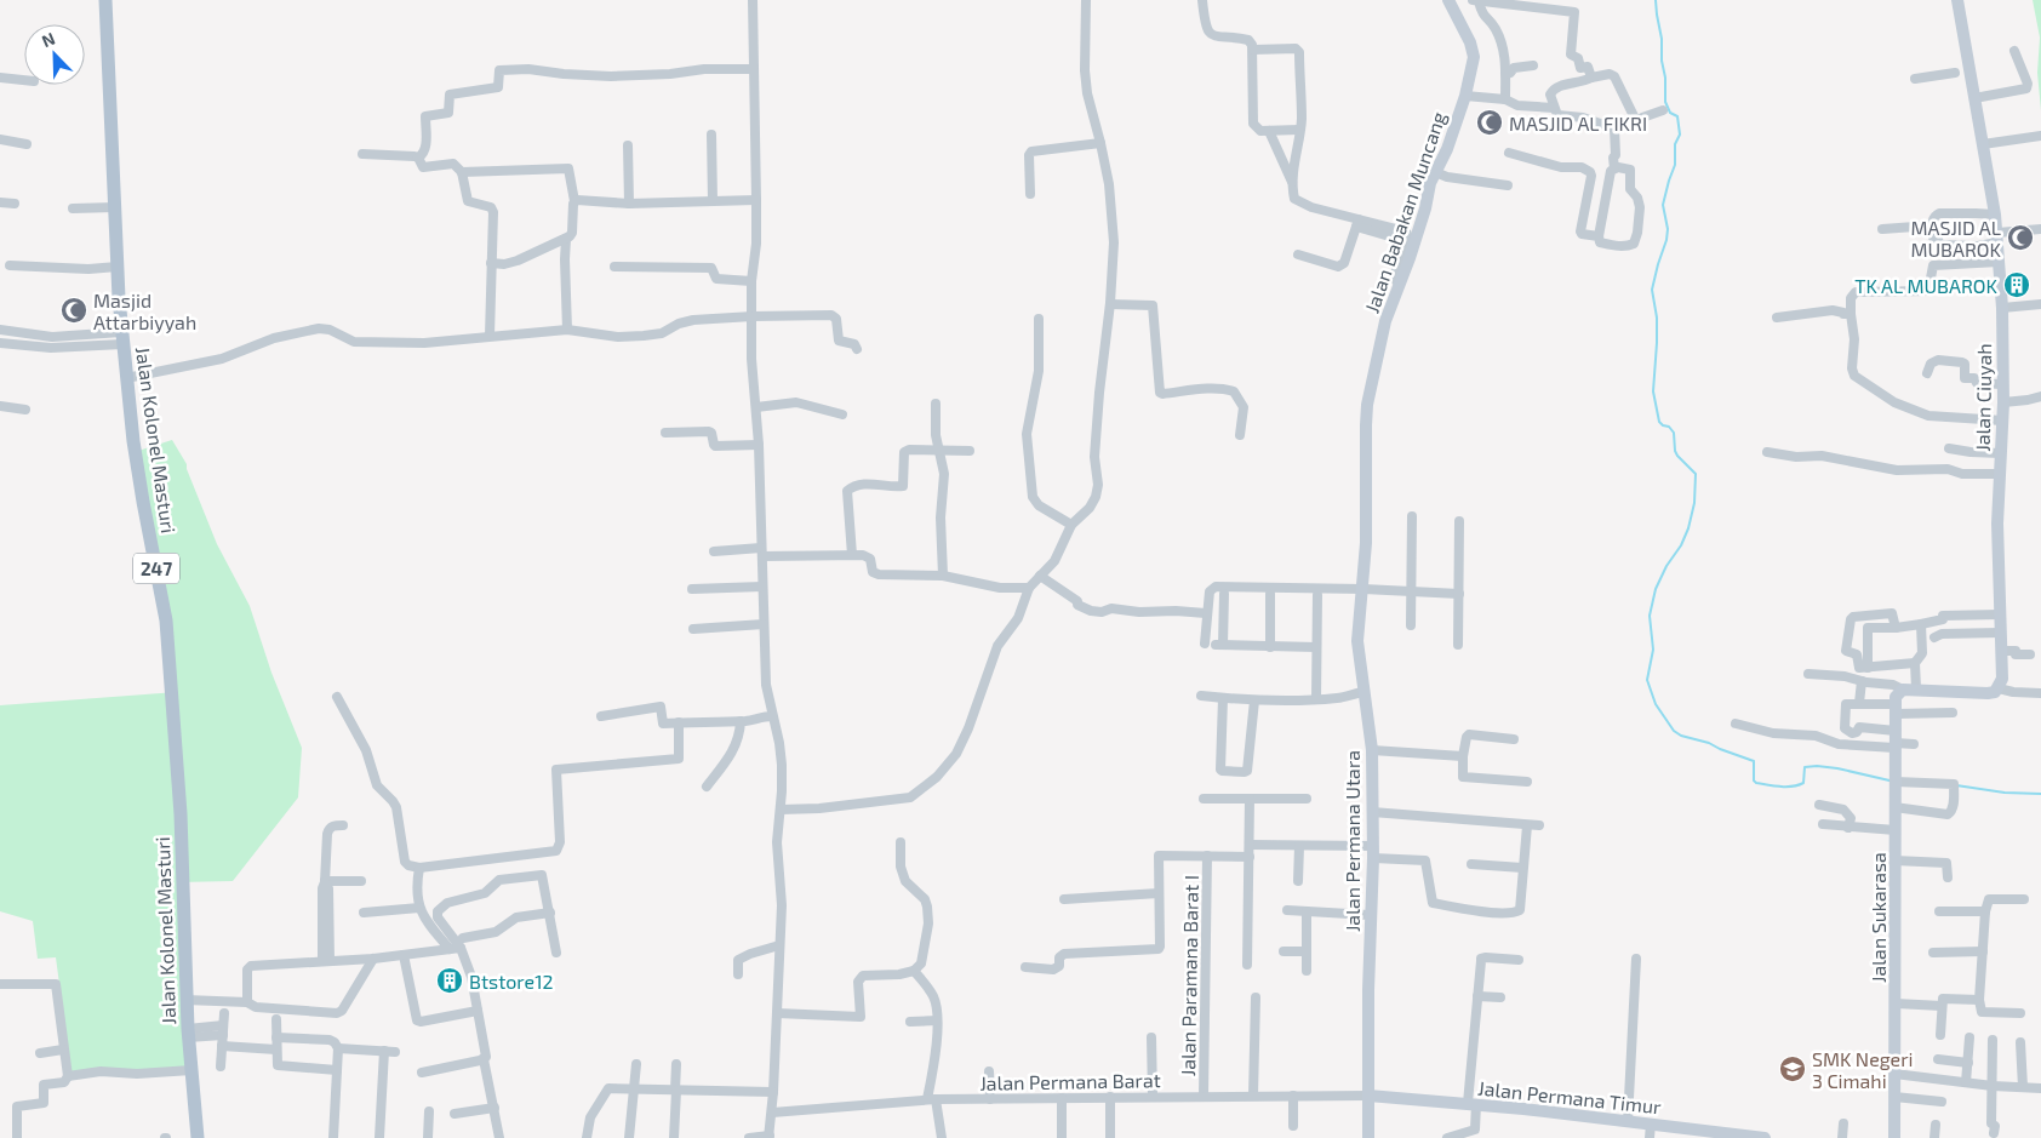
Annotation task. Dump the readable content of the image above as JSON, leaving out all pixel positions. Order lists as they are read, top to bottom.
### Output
{
  "streets": {
    "main road": ["Jalan Kolonel Masturi", "247"],
    "street": [
      "Jalan Babakan Muncang",
      "Jalan Ciuyah",
      "Jalan Permana Utara",
      "Jalan Sukarasa",
      "Jalan Paramana Barat I",
      "Jalan Permana Barat",
      "Jalan Permana Timur"
    ]
  },
  "crossings": [
    ["Jalan Babakan Muncang", "Jalan Permana Utara"],
    ["Jalan Permana Utara", "Jalan Permana Barat"],
    ["Jalan Permana Utara", "Jalan Permana Timur"],
    ["Jalan Paramana Barat I", "Jalan Permana Barat"],
    ["Jalan Permana Barat", "Jalan Permana Timur"]
  ],
  "places": {
    "mosque": ["MASJID AL FIKRI", "MASJID AL MUBAROK", "Masjid Attarbiyyah"],
    "building": ["TK AL MUBAROK", "Btstore12"],
    "school or university": ["SMK Negeri 3 Cimahi"]
  },
  "north": "top left"
}
